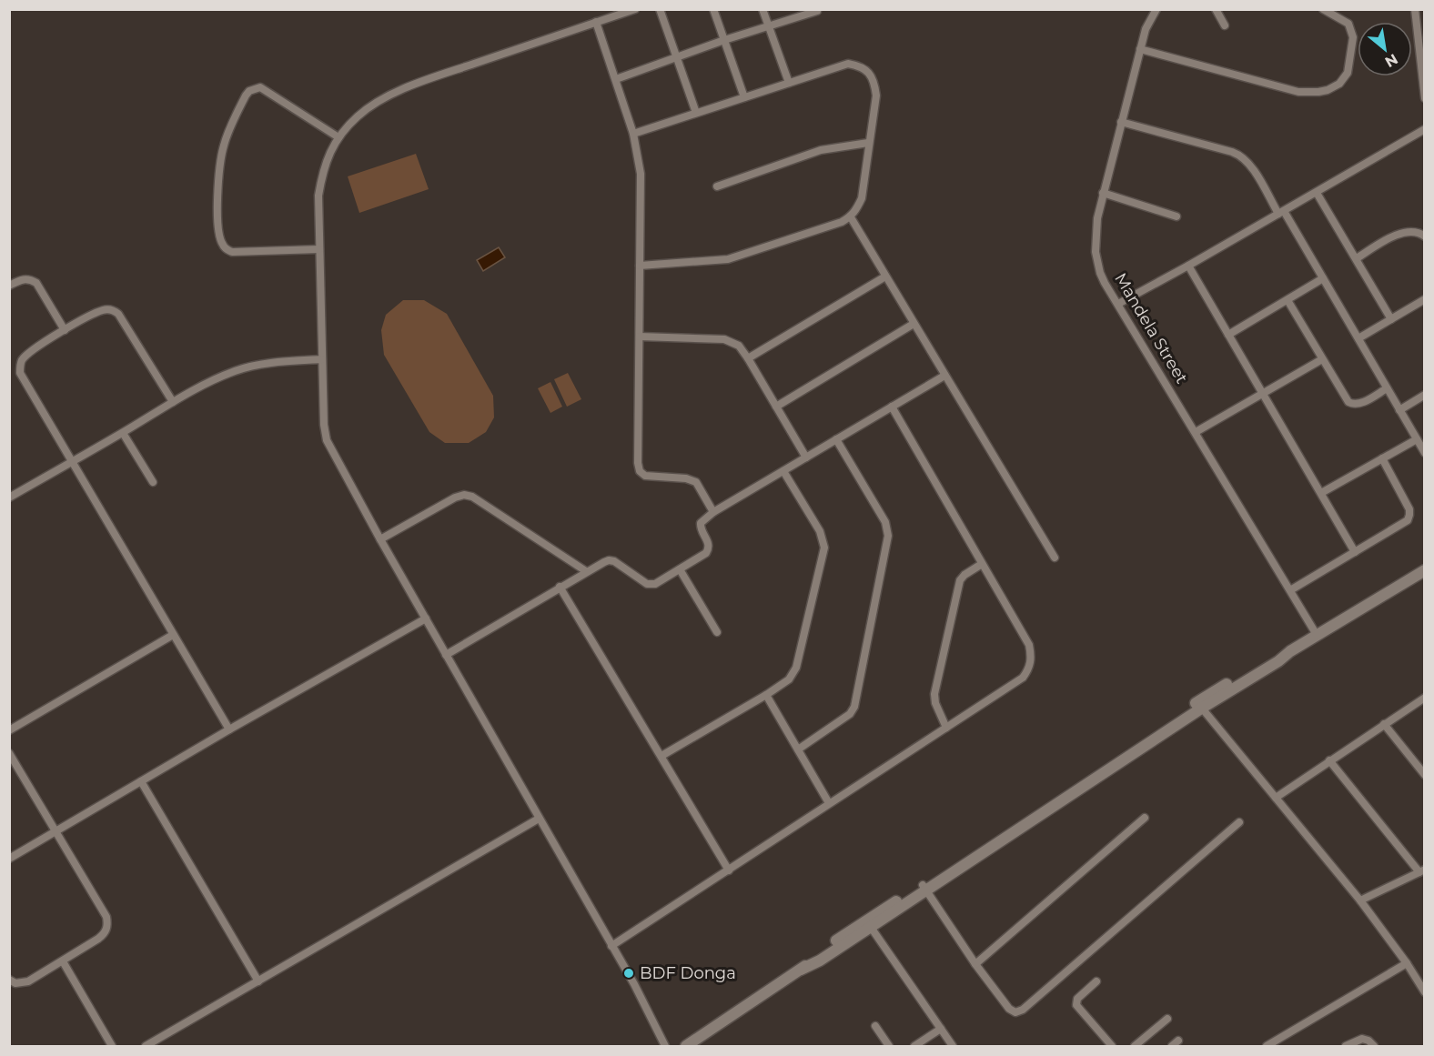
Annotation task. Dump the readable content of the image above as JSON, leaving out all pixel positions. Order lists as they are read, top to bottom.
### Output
{
  "streets": {
    "street": ["Mandela Street"]
  },
  "places": ["BDF Donga"],
  "north": "bottom right"
}
